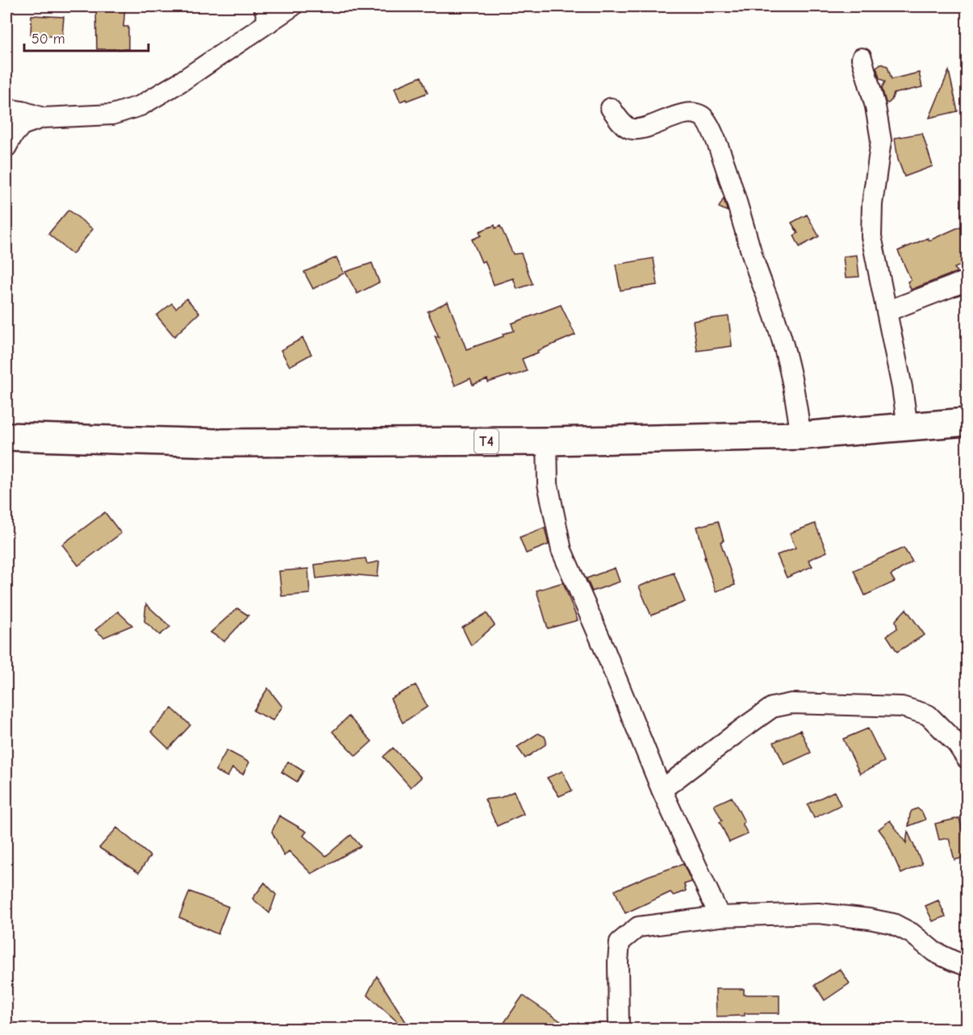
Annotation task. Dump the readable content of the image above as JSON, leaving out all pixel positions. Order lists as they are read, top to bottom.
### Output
{
  "streets": {
    "highway": ["T4"]
  },
  "scale_bar": "50 m"
}
